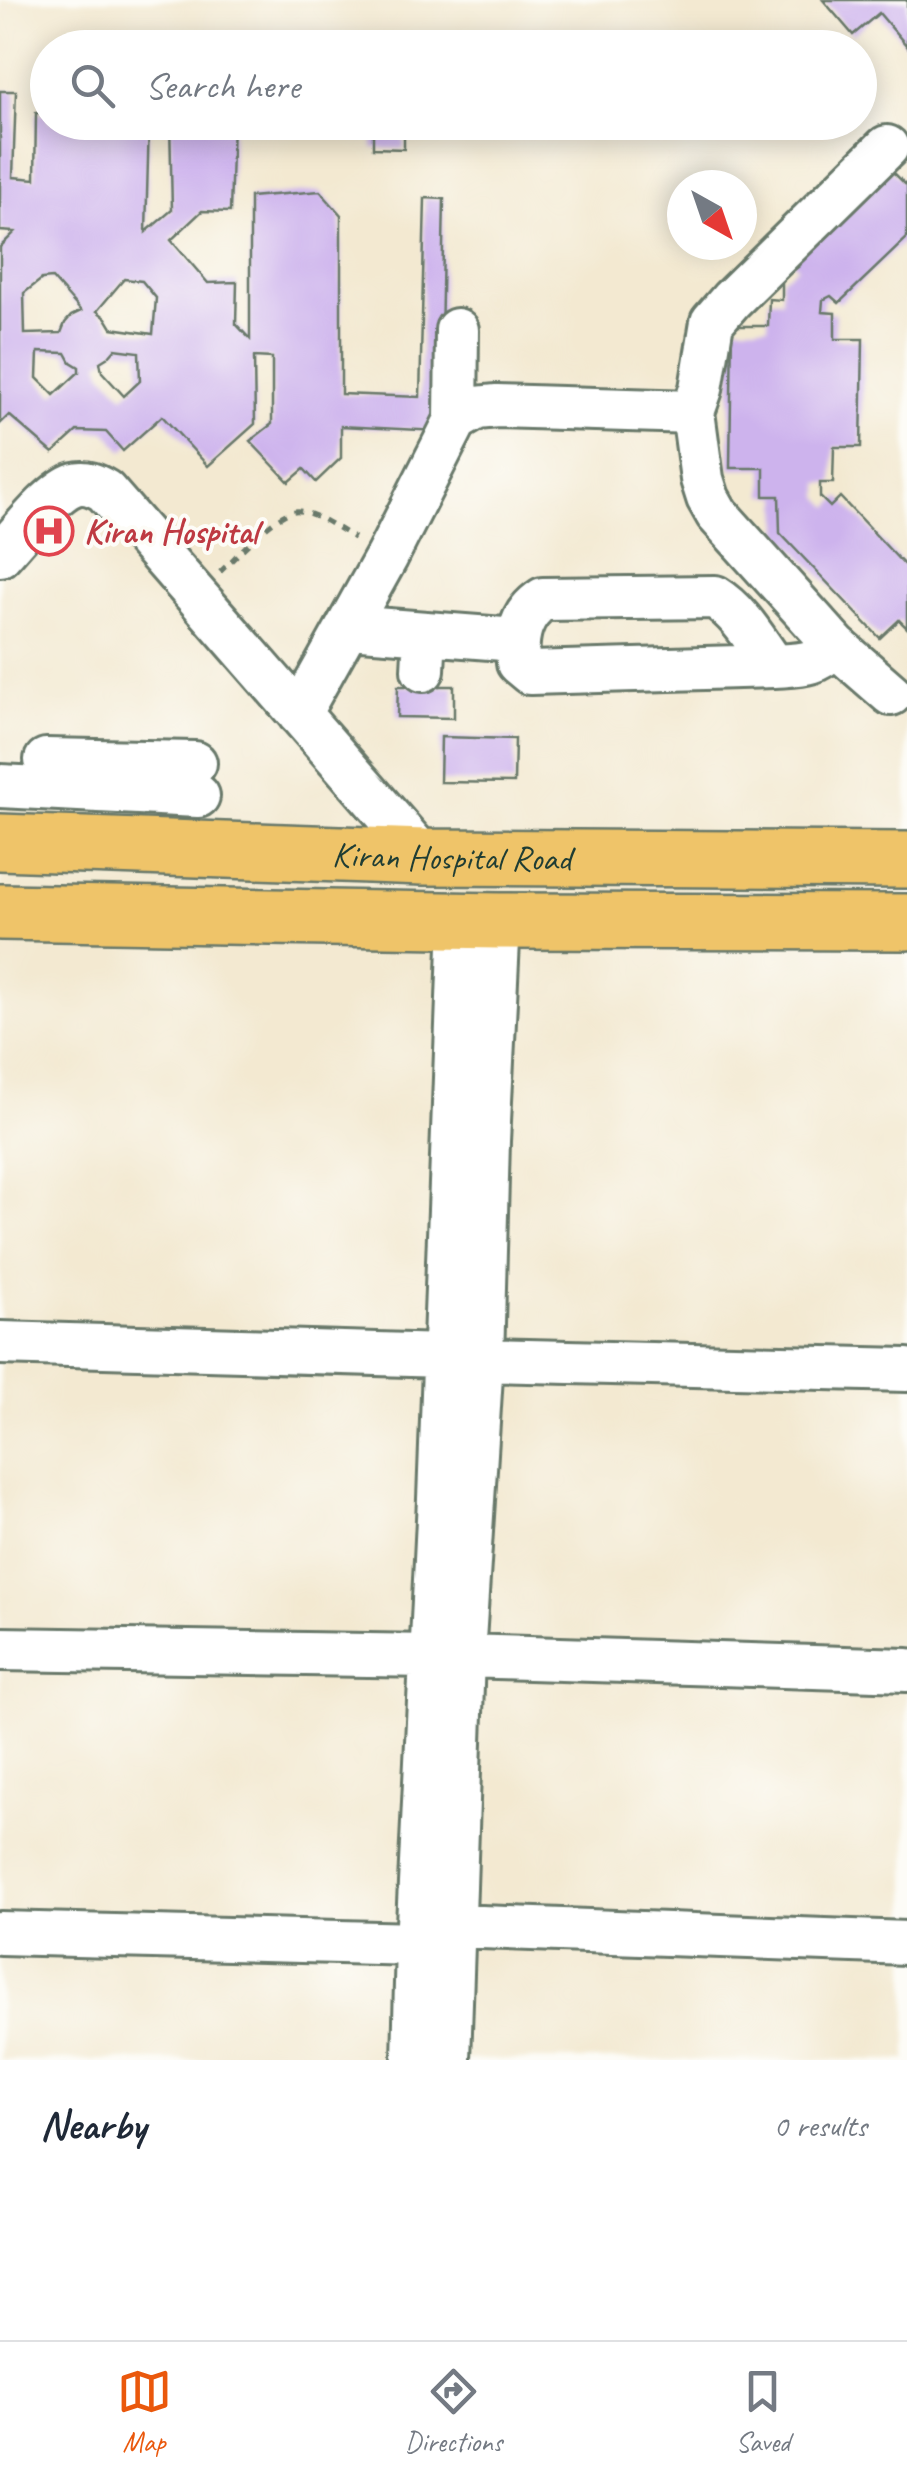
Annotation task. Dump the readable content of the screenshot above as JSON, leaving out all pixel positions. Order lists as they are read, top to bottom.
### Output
{
  "streets": {
    "main road": ["Kiran Hospital Road"]
  },
  "places": {
    "hospital": ["Kiran Hospital"]
  },
  "north": "bottom right",
  "page": {
    "search": "Search here",
    "heading": ["Nearby", "0 results"],
    "nav": ["Map", "Directions", "Saved"]
  }
}
